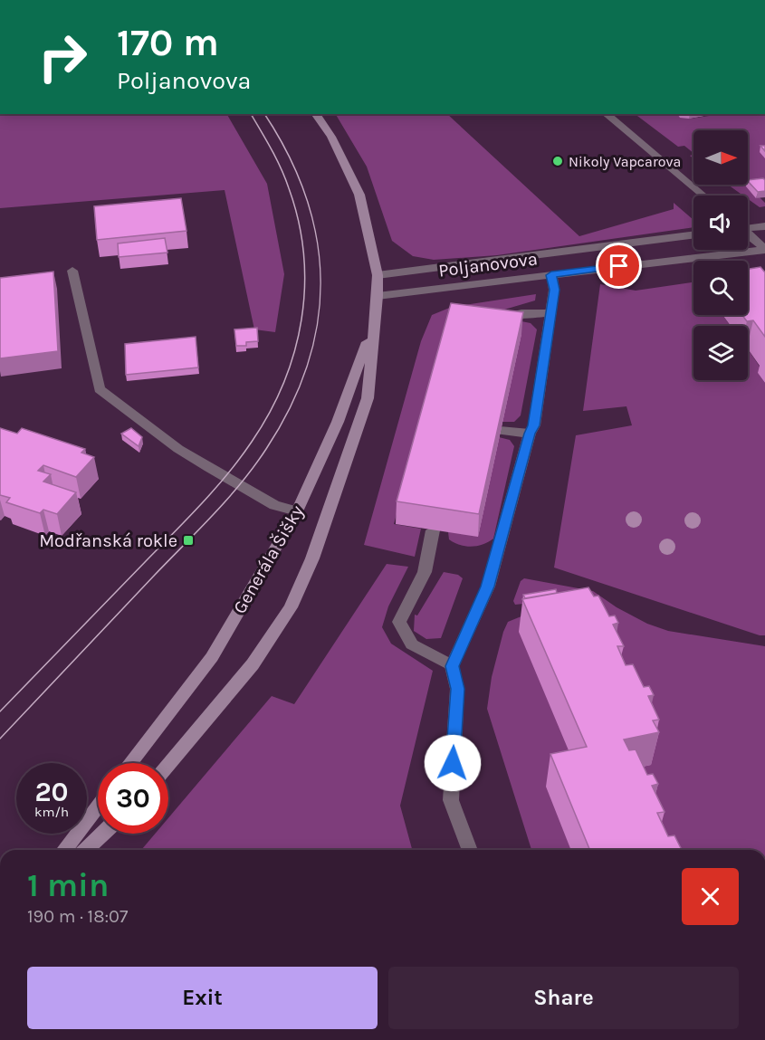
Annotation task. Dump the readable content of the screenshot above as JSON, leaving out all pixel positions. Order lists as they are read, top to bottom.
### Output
{
  "streets": {
    "main road": ["Generála Šišky"],
    "street": ["Poljanovova"]
  },
  "crossings": [
    ["Poljanovova", "Generála Šišky"]
  ],
  "places": {
    "other": ["Nikoly Vapcarova"],
    "transit": ["Modřanská rokle"]
  },
  "north": "right",
  "page": {
    "turn": ["170 m", "Poljanovova"],
    "speed": "20 km/h",
    "limit": "30",
    "heading": ["1 min", "190 m · 18:07"],
    "buttons": ["Exit", "Share"]
  }
}
